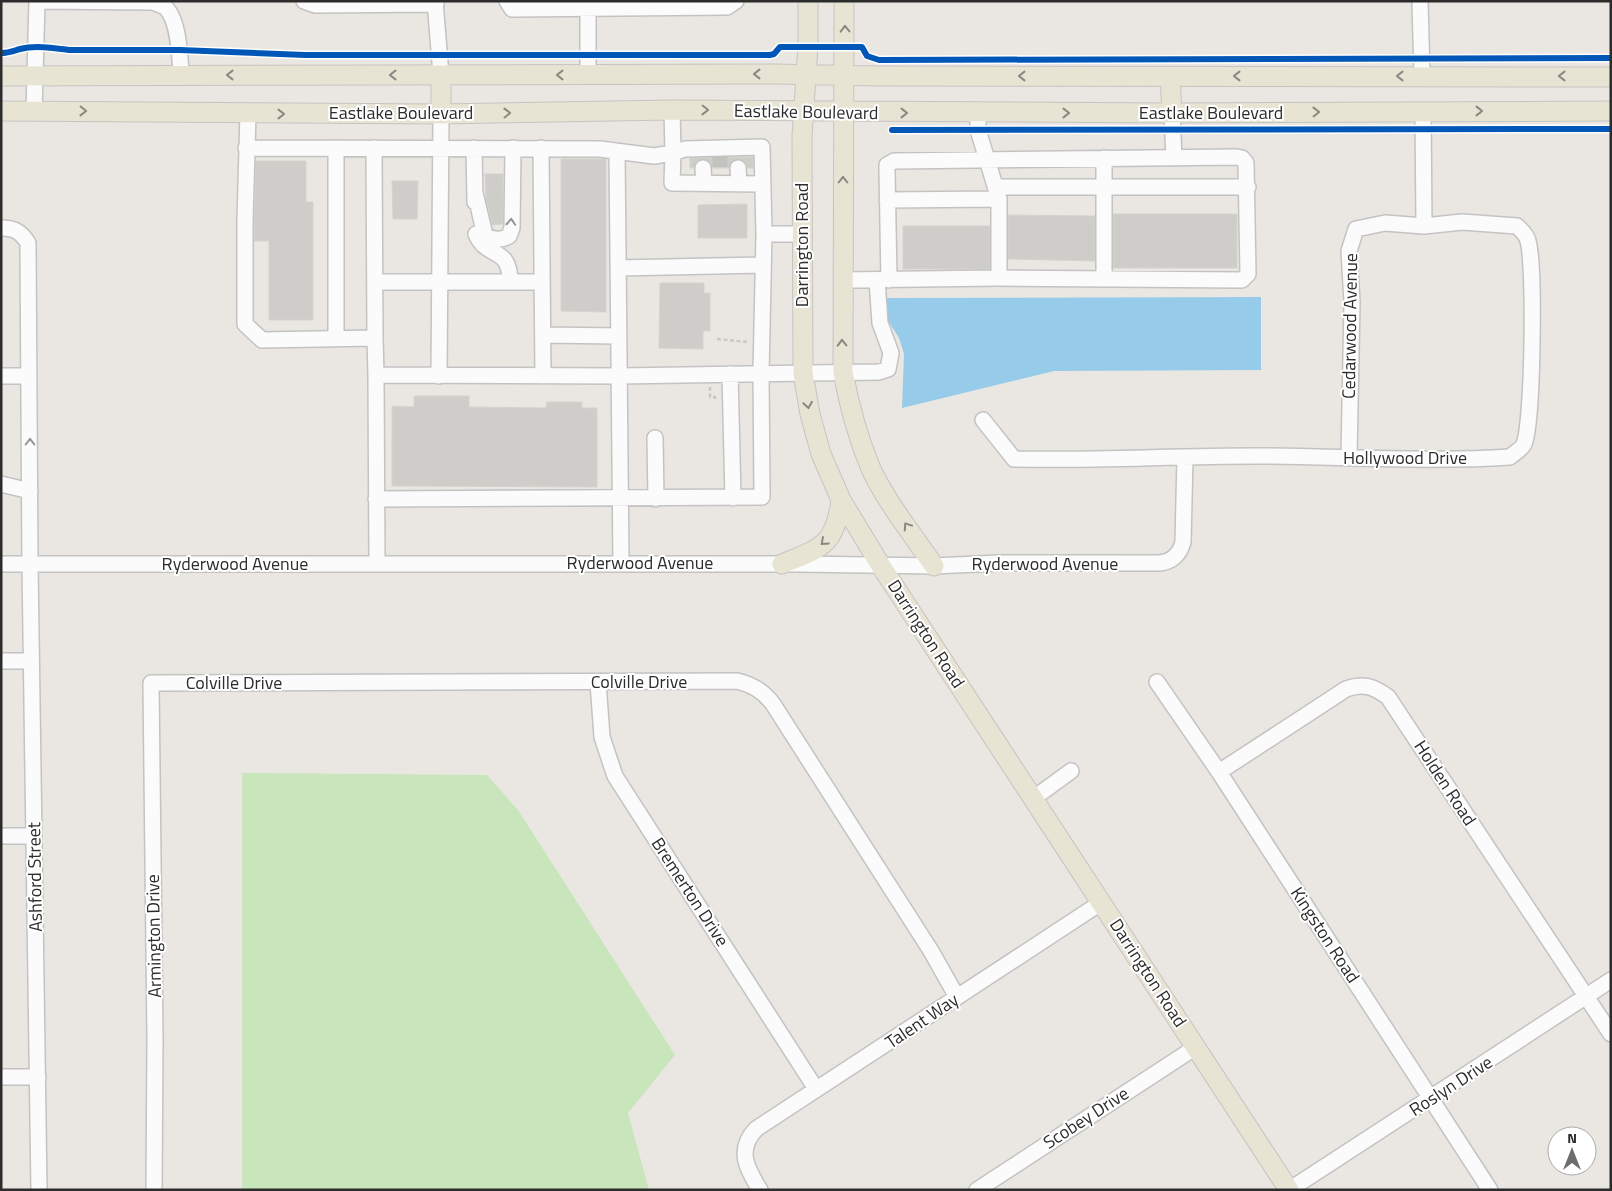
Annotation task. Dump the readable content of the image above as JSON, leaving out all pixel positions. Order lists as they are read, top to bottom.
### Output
{
  "streets": {
    "main road": ["Eastlake Boulevard", "Darrington Road"],
    "street": [
      "Cedarwood Avenue",
      "Hollywood Drive",
      "Ryderwood Avenue",
      "Colville Drive",
      "Holden Road",
      "Ashford Street",
      "Bremerton Drive",
      "Kingston Road",
      "Armington Drive",
      "Talent Way",
      "Roslyn Drive",
      "Scobey Drive"
    ]
  },
  "crossings": [
    ["Eastlake Boulevard", "Darrington Road"],
    ["Darrington Road", "Ryderwood Avenue"],
    ["Darrington Road", "Talent Way"],
    ["Darrington Road", "Roslyn Drive"],
    ["Darrington Road", "Scobey Drive"],
    ["Cedarwood Avenue", "Hollywood Drive"],
    ["Hollywood Drive", "Ryderwood Avenue"],
    ["Ryderwood Avenue", "Ashford Street"],
    ["Colville Drive", "Bremerton Drive"],
    ["Colville Drive", "Armington Drive"],
    ["Colville Drive", "Talent Way"],
    ["Holden Road", "Kingston Road"],
    ["Holden Road", "Roslyn Drive"],
    ["Bremerton Drive", "Talent Way"],
    ["Kingston Road", "Roslyn Drive"]
  ],
  "north": "top"
}
